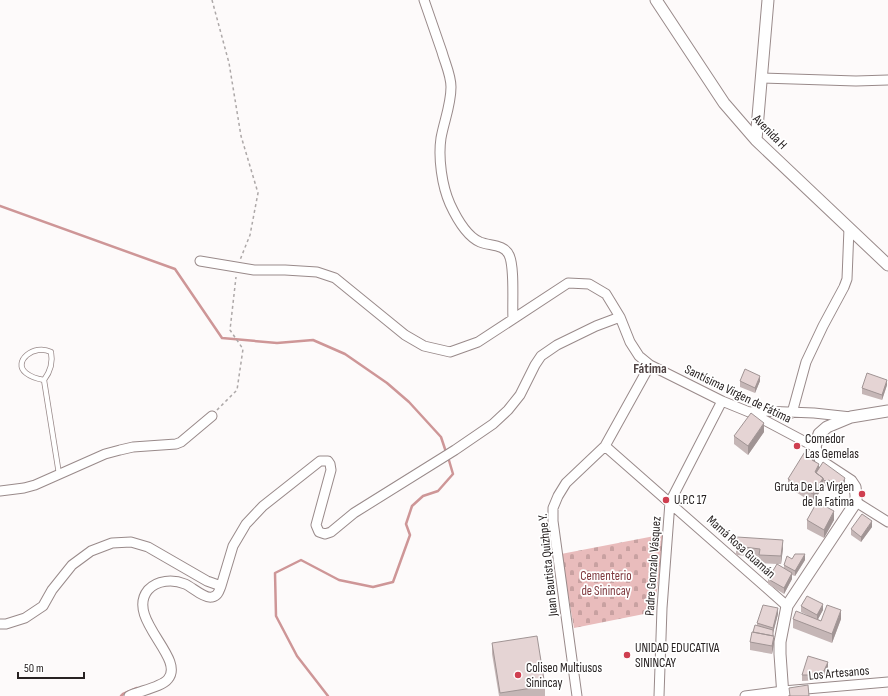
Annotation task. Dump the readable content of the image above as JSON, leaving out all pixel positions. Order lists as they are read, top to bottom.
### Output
{
  "streets": {
    "street": [
      "Avenida H",
      "Santísima Virgen de Fátima",
      "Mamá Rosa Guamán",
      "Juan Bautista Quizhpe Y.",
      "Padre Gonzalo Vásquez",
      "Los Artesanos"
    ]
  },
  "crossings": [
    ["Santísima Virgen de Fátima", "Juan Bautista Quizhpe Y."],
    ["Santísima Virgen de Fátima", "Padre Gonzalo Vásquez"],
    ["Mamá Rosa Guamán", "Juan Bautista Quizhpe Y."],
    ["Mamá Rosa Guamán", "Padre Gonzalo Vásquez"]
  ],
  "districts": ["Fátima"],
  "parks": ["Cementerio de Sinincay"],
  "places": [
    "Comedor Las Gemelas",
    "Gruta De La Virgen de la Fatima",
    "U.P.C 17",
    "UNIDAD EDUCATIVA SININCAY",
    "Coliseo Multiusos Sinincay"
  ],
  "scale_bar": "50 m"
}
